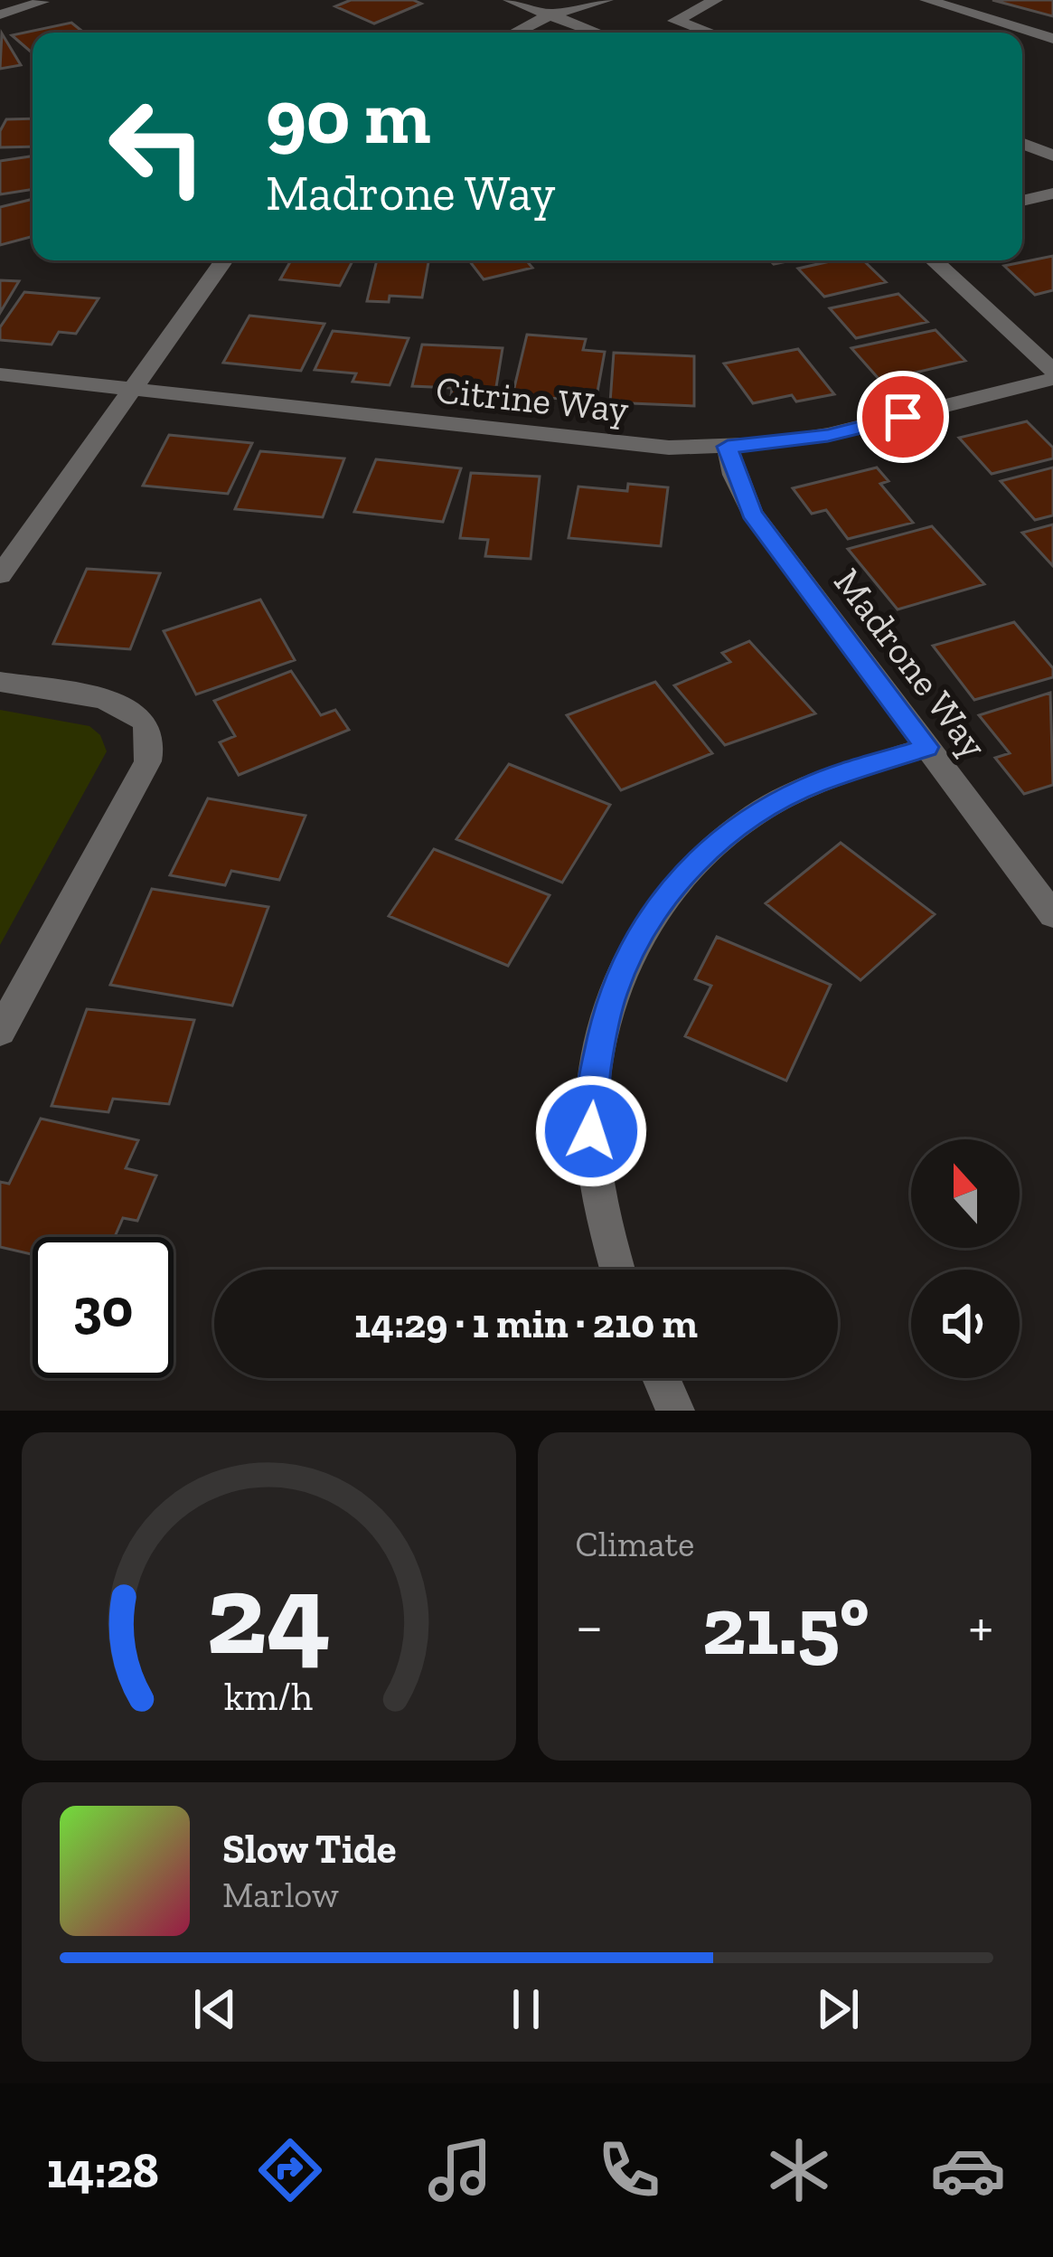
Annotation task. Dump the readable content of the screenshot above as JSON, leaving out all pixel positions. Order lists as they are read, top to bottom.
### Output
{
  "streets": {
    "street": ["Citrine Way", "Madrone Way"]
  },
  "crossings": [
    ["Citrine Way", "Madrone Way"]
  ],
  "north": "top",
  "page": {
    "turn": ["90 m", "Madrone Way"],
    "limit": "30",
    "trip": "14:29 · 1 min · 210 m",
    "tile": "Climate",
    "heat": ["−", "21.5°", "+"],
    "song": ["Slow Tide", "Marlow"],
    "tabs": "14:28",
    "gauge": ["24", "km/h"]
  }
}
